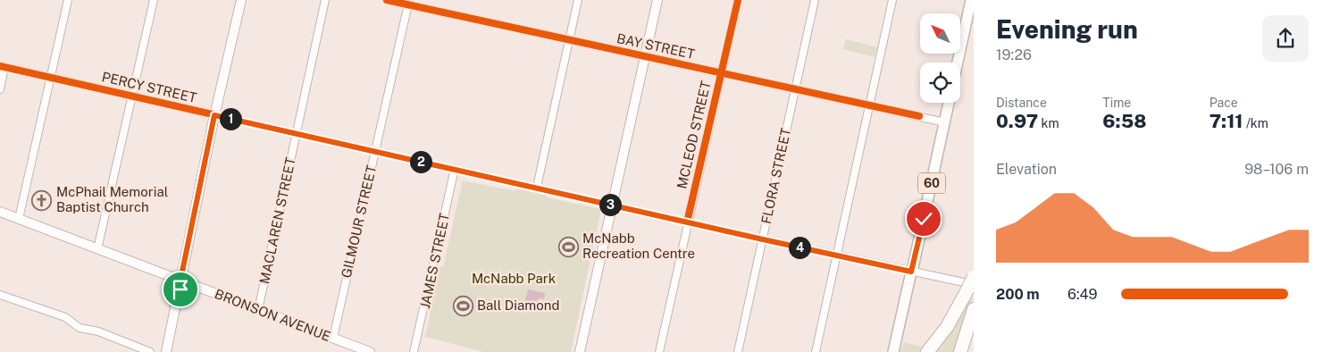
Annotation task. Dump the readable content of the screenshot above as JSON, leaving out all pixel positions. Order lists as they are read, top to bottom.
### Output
{
  "streets": {
    "main road": ["60", "BRONSON AVENUE"],
    "street": [
      "BAY STREET",
      "PERCY STREET",
      "MCLEOD STREET",
      "FLORA STREET",
      "MACLAREN STREET",
      "GILMOUR STREET",
      "JAMES STREET"
    ]
  },
  "crossings": [
    ["BAY STREET", "MCLEOD STREET"],
    ["BAY STREET", "FLORA STREET"],
    ["BAY STREET", "60"],
    ["BAY STREET", "GILMOUR STREET"],
    ["PERCY STREET", "MCLEOD STREET"],
    ["PERCY STREET", "FLORA STREET"],
    ["PERCY STREET", "60"],
    ["PERCY STREET", "MACLAREN STREET"],
    ["PERCY STREET", "GILMOUR STREET"],
    ["PERCY STREET", "JAMES STREET"],
    ["MACLAREN STREET", "BRONSON AVENUE"],
    ["GILMOUR STREET", "BRONSON AVENUE"]
  ],
  "parks": ["McNabb Park"],
  "places": {
    "church": ["McPhail Memorial Baptist Church"],
    "sports": ["McNabb Recreation Centre", "Ball Diamond"]
  },
  "north": "top left",
  "page": {
    "heading": ["Evening run", "19:26"],
    "stats": [
      ["Distance", "0.97 km"],
      ["Time", "6:58"],
      ["Pace", "7:11 /km"]
    ],
    "pins": [
      "1",
      "2",
      "3",
      "4"
    ],
    "chart": ["Elevation", "98–106 m"],
    "list": [
      {
        "name": "200 m",
        "note": "6:49"
      }
    ]
  }
}
